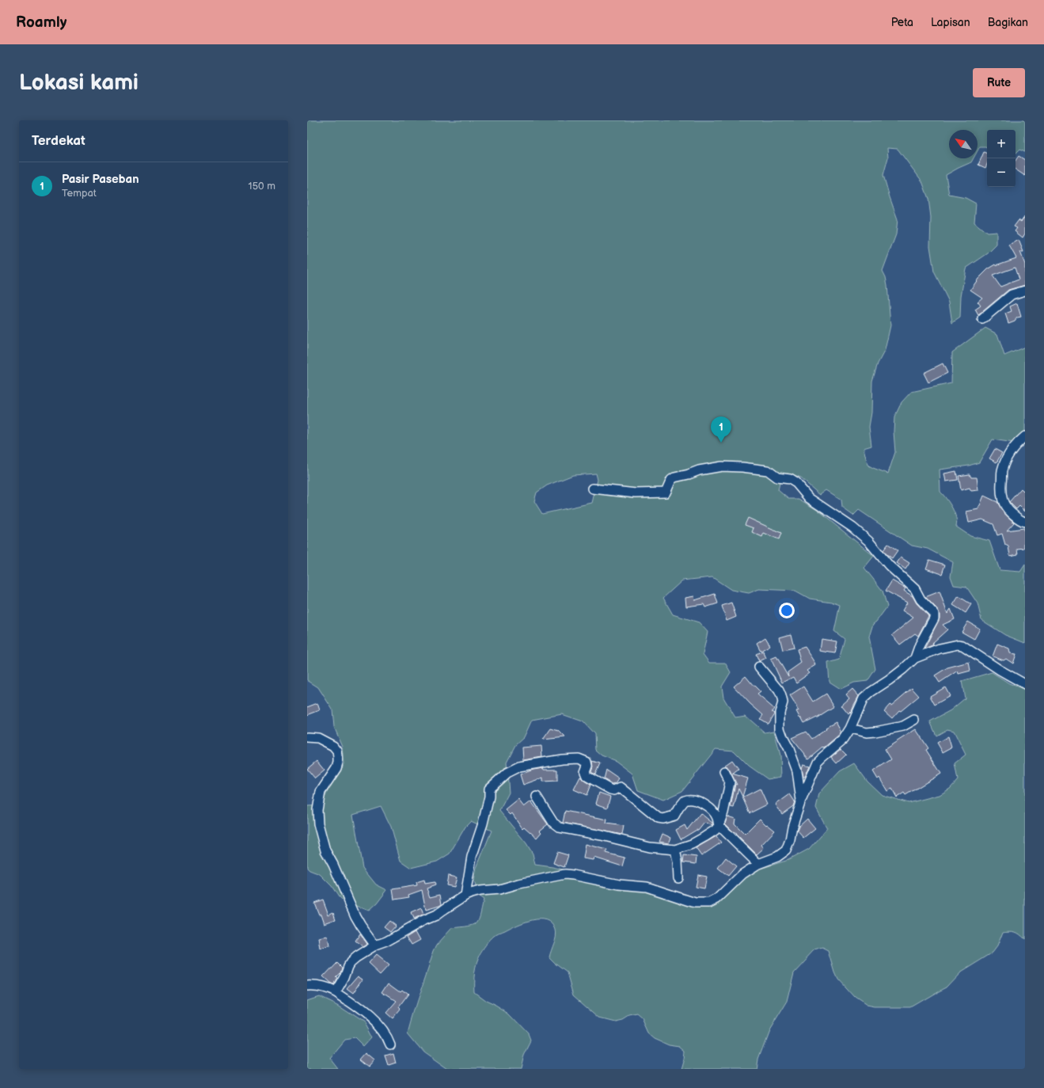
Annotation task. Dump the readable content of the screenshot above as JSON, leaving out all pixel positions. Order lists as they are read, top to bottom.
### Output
{
  "north": "top left",
  "page": {
    "header": "Roamly",
    "nav": ["Peta", "Lapisan", "Bagikan"],
    "buttons": "Rute",
    "title": "Lokasi kami",
    "heading": "Terdekat",
    "map_buttons": ["+", "−"],
    "list": [
      {
        "mark": "1",
        "name": "Pasir Paseban",
        "note": "Tempat",
        "value": "150 m"
      }
    ],
    "pins": "1"
  }
}
